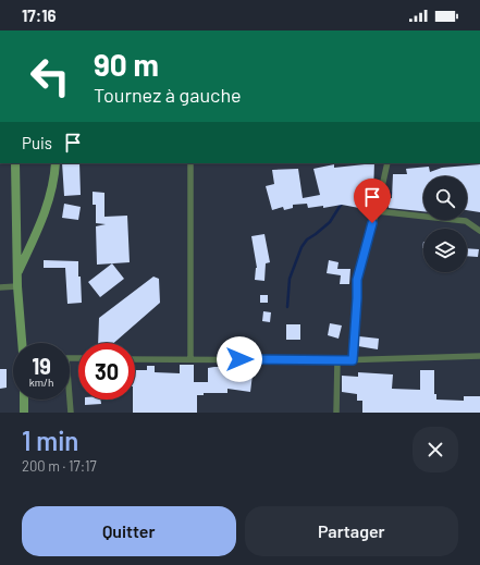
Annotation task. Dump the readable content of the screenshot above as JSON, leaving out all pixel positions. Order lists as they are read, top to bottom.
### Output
{
  "page": {
    "status": "17:16",
    "turn": ["90 m", "Tournez à gauche"],
    "then": "Puis",
    "speed": "19 km/h",
    "limit": "30",
    "heading": ["1 min", "200 m · 17:17"],
    "buttons": ["Quitter", "Partager"]
  }
}
